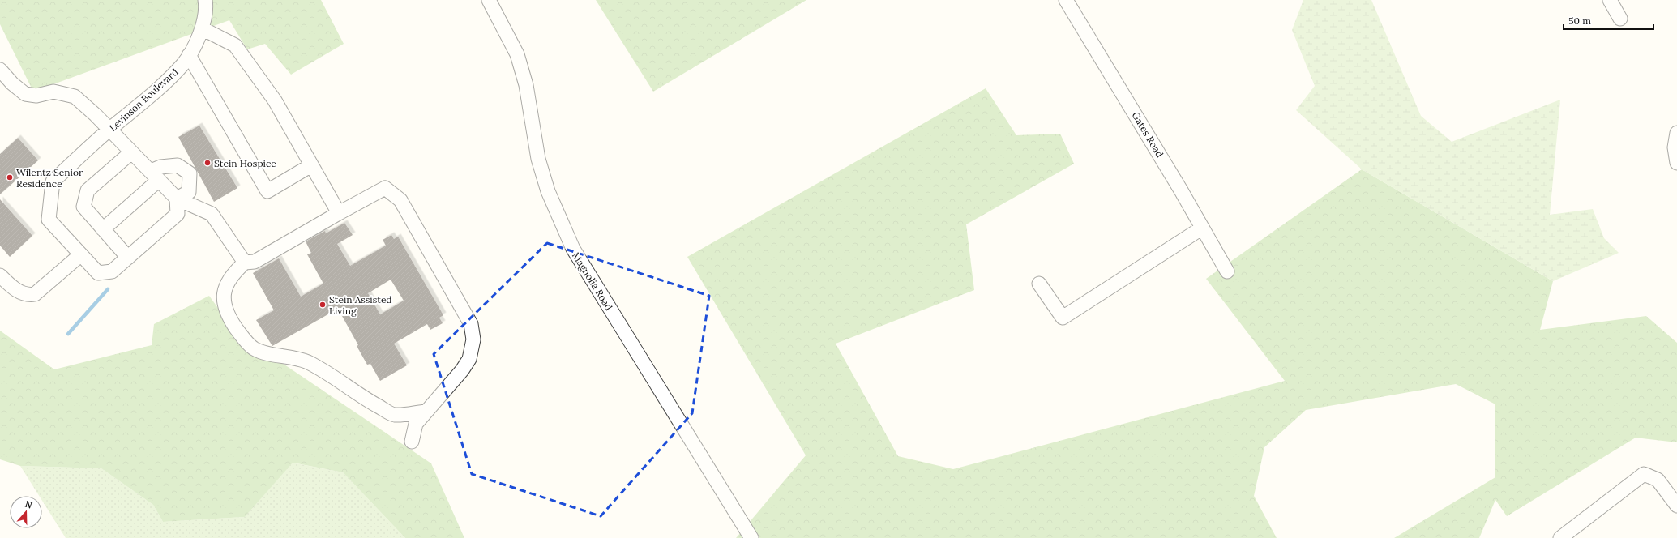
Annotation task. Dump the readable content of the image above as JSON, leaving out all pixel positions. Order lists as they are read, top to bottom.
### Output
{
  "streets": {
    "street": ["Levinson Boulevard", "Gates Road", "Magnolia Road"]
  },
  "places": ["Stein Hospice", "Wilentz Senior Residence", "Stein Assisted Living"],
  "scale_bar": "50 m",
  "north": "top"
}
